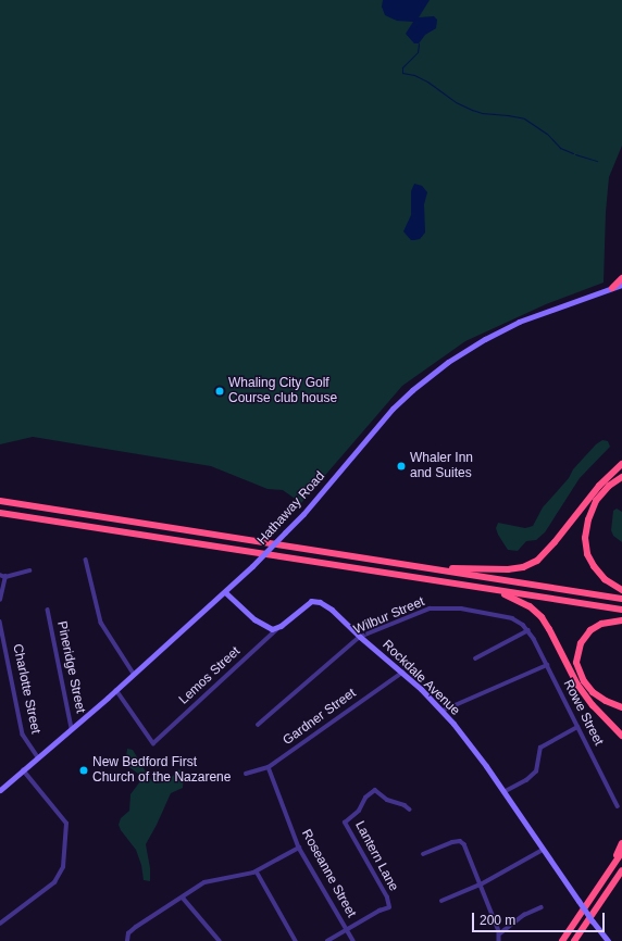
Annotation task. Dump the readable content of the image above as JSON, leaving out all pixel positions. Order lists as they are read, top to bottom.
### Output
{
  "streets": {
    "main road": ["Hathaway Road", "Rockdale Avenue"],
    "street": [
      "Wilbur Street",
      "Pineridge Street",
      "Lemos Street",
      "Charlotte Street",
      "Rowe Street",
      "Gardner Street",
      "Lantern Lane",
      "Roseanne Street"
    ]
  },
  "crossings": [
    ["Hathaway Road", "Pineridge Street"],
    ["Hathaway Road", "Lemos Street"],
    ["Hathaway Road", "Charlotte Street"],
    ["Wilbur Street", "Rockdale Avenue"],
    ["Wilbur Street", "Rowe Street"],
    ["Lemos Street", "Rockdale Avenue"],
    ["Rockdale Avenue", "Gardner Street"],
    ["Gardner Street", "Roseanne Street"],
    ["Lantern Lane", "Roseanne Street"]
  ],
  "places": ["Whaling City Golf Course club house", "Whaler Inn and Suites", "New Bedford First Church of the Nazarene"],
  "scale_bar": "200 m"
}
